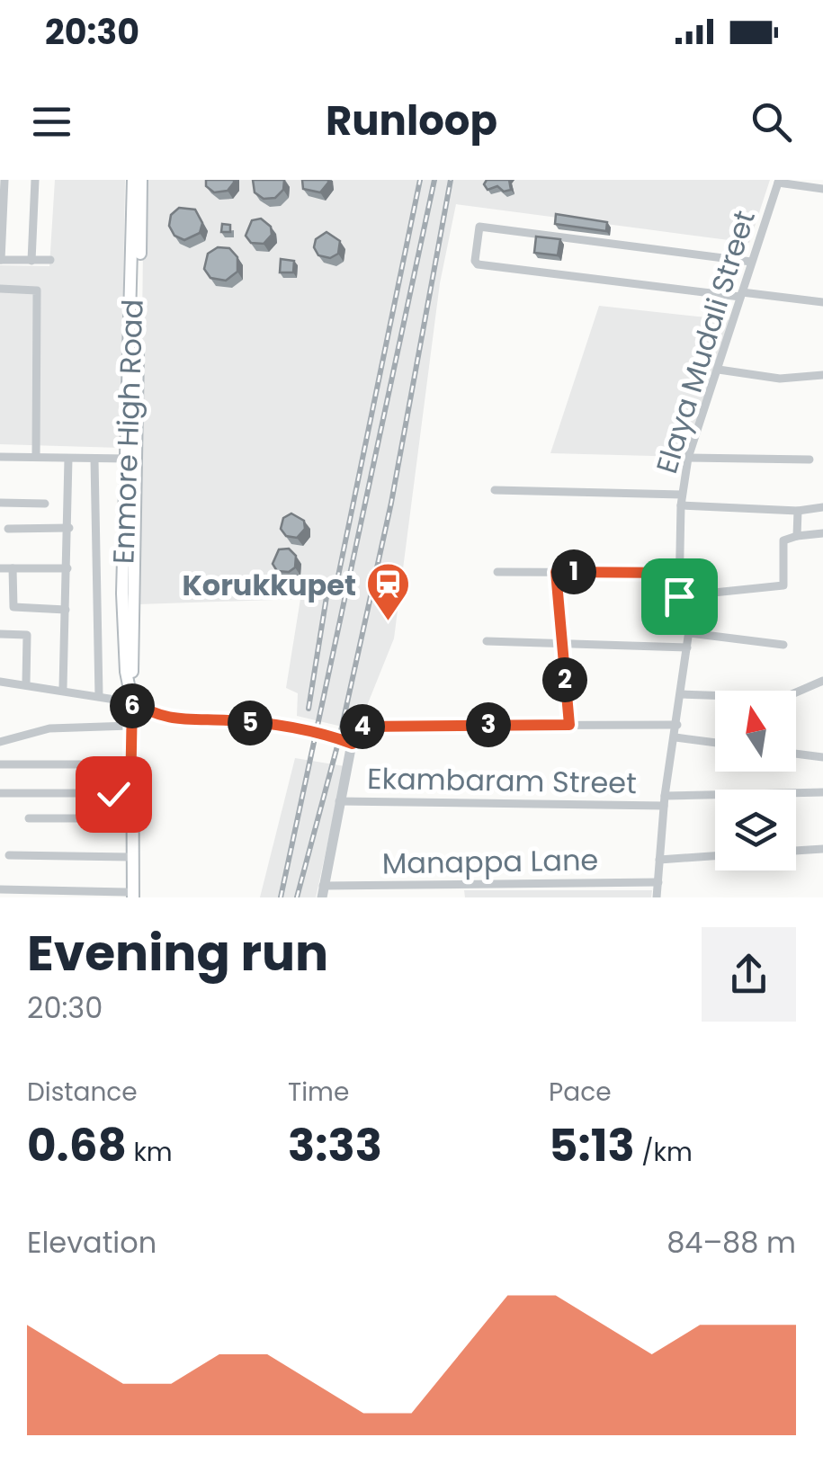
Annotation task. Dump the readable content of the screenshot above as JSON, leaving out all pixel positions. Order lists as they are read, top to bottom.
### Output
{
  "streets": {
    "main road": ["Enmore High Road"],
    "street": ["Elaya Mudali Street", "Ekambaram Street", "Manappa Lane"]
  },
  "crossings": [
    ["Elaya Mudali Street", "Ekambaram Street"],
    ["Elaya Mudali Street", "Manappa Lane"]
  ],
  "places": {
    "station": ["Korukkupet"]
  },
  "north": "top",
  "page": {
    "status": "20:30",
    "header": "Runloop",
    "pins": [
      "1",
      "2",
      "6",
      "5",
      "3",
      "4"
    ],
    "heading": ["Evening run", "20:30"],
    "stats": [
      ["Distance", "0.68 km"],
      ["Time", "3:33"],
      ["Pace", "5:13 /km"]
    ],
    "chart": ["Elevation", "84–88 m"]
  }
}
